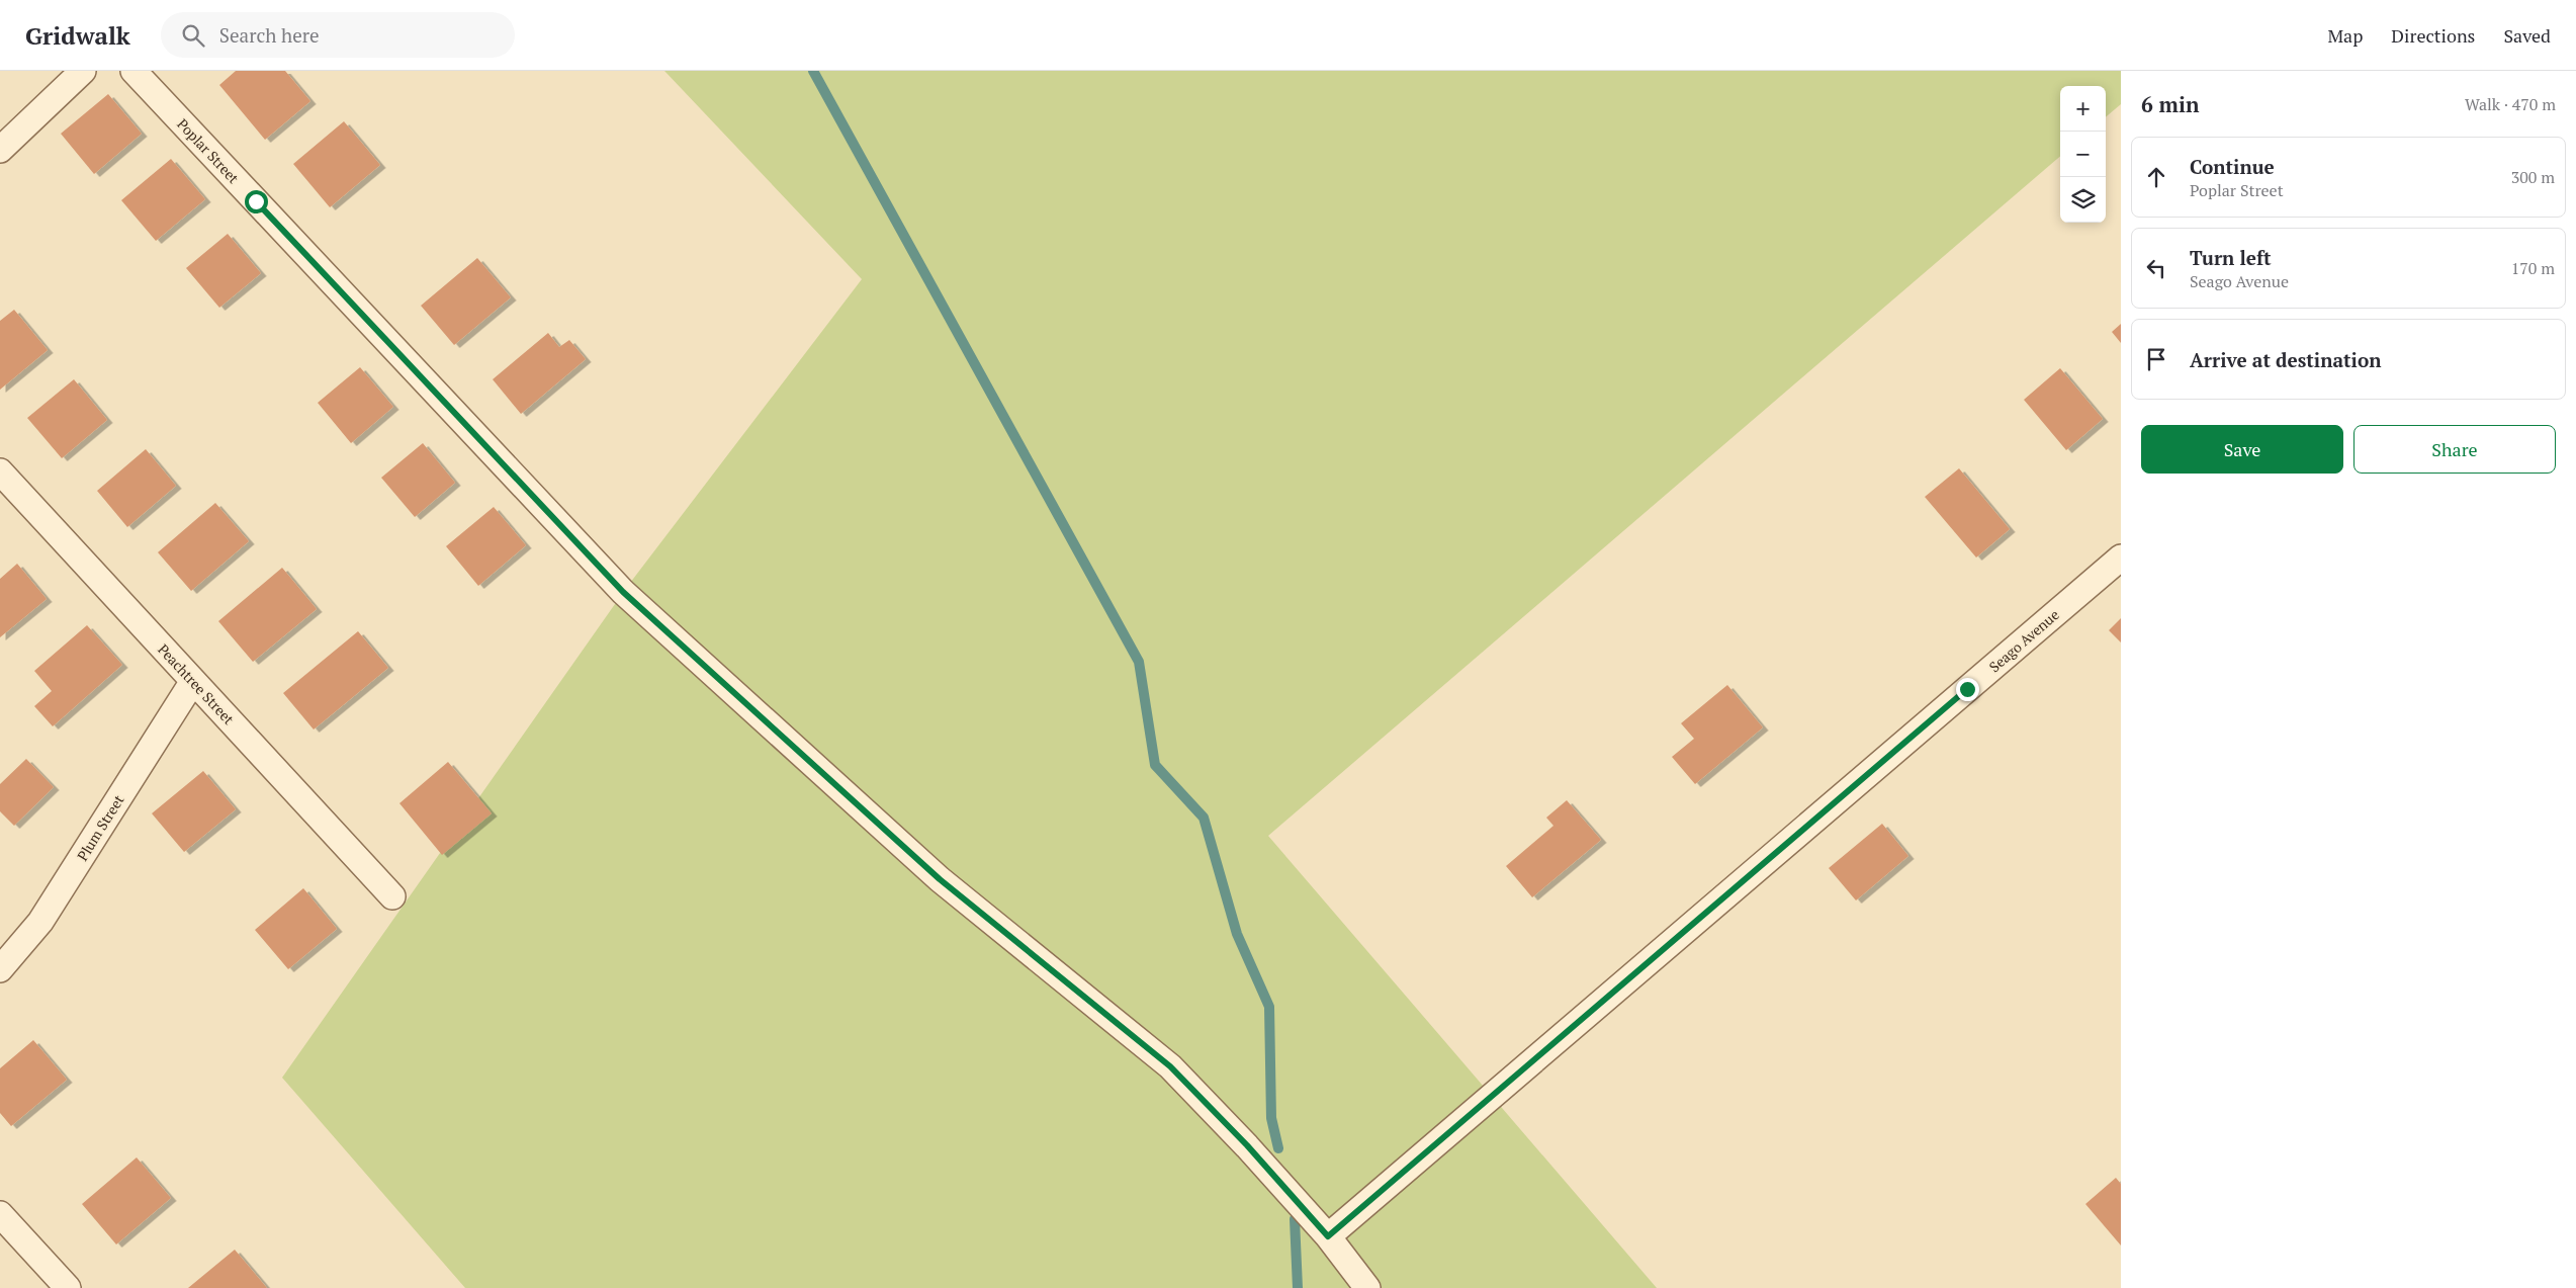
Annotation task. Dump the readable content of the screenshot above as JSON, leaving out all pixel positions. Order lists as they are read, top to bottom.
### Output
{
  "streets": {
    "street": [
      "Poplar Street",
      "Seago Avenue",
      "Peachtree Street",
      "Plum Street"
    ]
  },
  "crossings": [
    ["Poplar Street", "Seago Avenue"],
    ["Peachtree Street", "Plum Street"]
  ],
  "page": {
    "header": "Gridwalk",
    "search": "Search here",
    "nav": ["Map", "Directions", "Saved"],
    "heading": ["6 min", "Walk · 470 m"],
    "map_buttons": ["+", "−"],
    "list": [
      ["Continue", "Poplar Street", "300 m"],
      ["Turn left", "Seago Avenue", "170 m"],
      "Arrive at destination"
    ],
    "buttons": ["Save", "Share"]
  }
}
